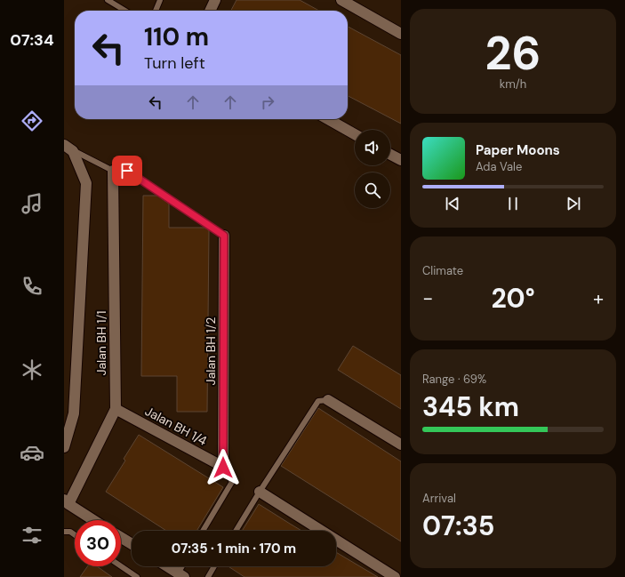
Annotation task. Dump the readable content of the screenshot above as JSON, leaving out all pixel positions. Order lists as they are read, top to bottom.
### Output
{
  "streets": {
    "street": ["Jalan BH 1/1", "Jalan BH 1/2", "Jalan BH 1/4"]
  },
  "crossings": [
    ["Jalan BH 1/1", "Jalan BH 1/4"],
    ["Jalan BH 1/2", "Jalan BH 1/4"]
  ],
  "page": {
    "tabs": "07:34",
    "tile": [
      ["26", "km/h"],
      "Climate",
      ["Range · 69%", "345 km"],
      ["Arrival", "07:35"]
    ],
    "turn": ["110 m", "Turn left"],
    "song": ["Paper Moons", "Ada Vale"],
    "heat": ["−", "20°", "+"],
    "limit": "30",
    "trip": "07:35 · 1 min · 170 m"
  }
}
